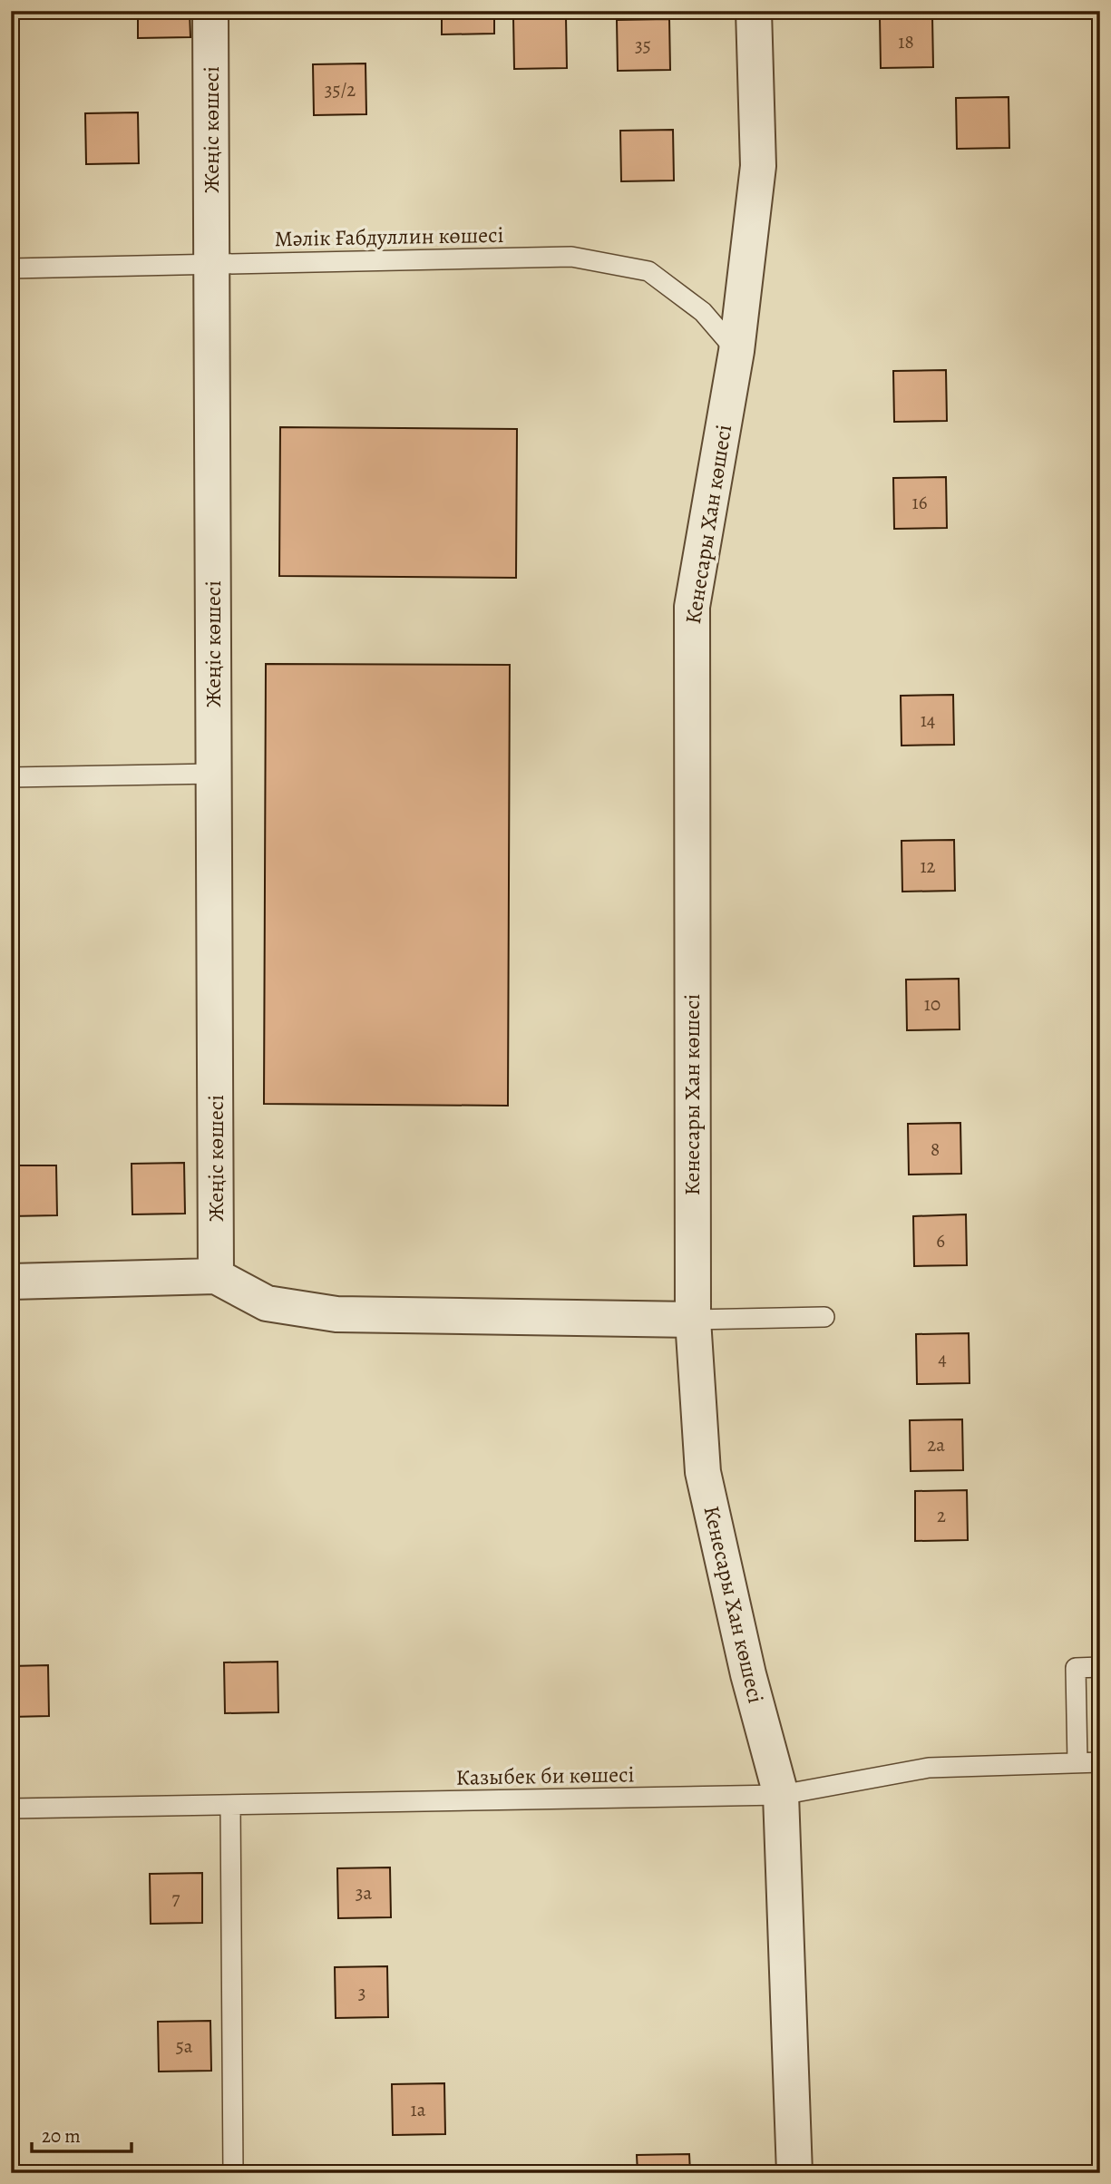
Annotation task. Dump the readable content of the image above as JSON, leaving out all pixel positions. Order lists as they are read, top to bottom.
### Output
{
  "streets": {
    "street": ["Жеңіс көшесі", "Кенесары Хан көшесі"],
    "lane": ["Мәлік Ғабдуллин көшесі", "Казыбек би көшесі"]
  },
  "crossings": [
    ["Жеңіс көшесі", "Мәлік Ғабдуллин көшесі"],
    ["Мәлік Ғабдуллин көшесі", "Кенесары Хан көшесі"],
    ["Кенесары Хан көшесі", "Казыбек би көшесі"]
  ],
  "house_numbers": [
    "18",
    "35",
    "35/2",
    "16",
    "14",
    "12",
    "10",
    "8",
    "6",
    "4",
    "2а",
    "2",
    "3а",
    "7",
    "3",
    "5а",
    "1а"
  ],
  "scale_bar": "20 m"
}
